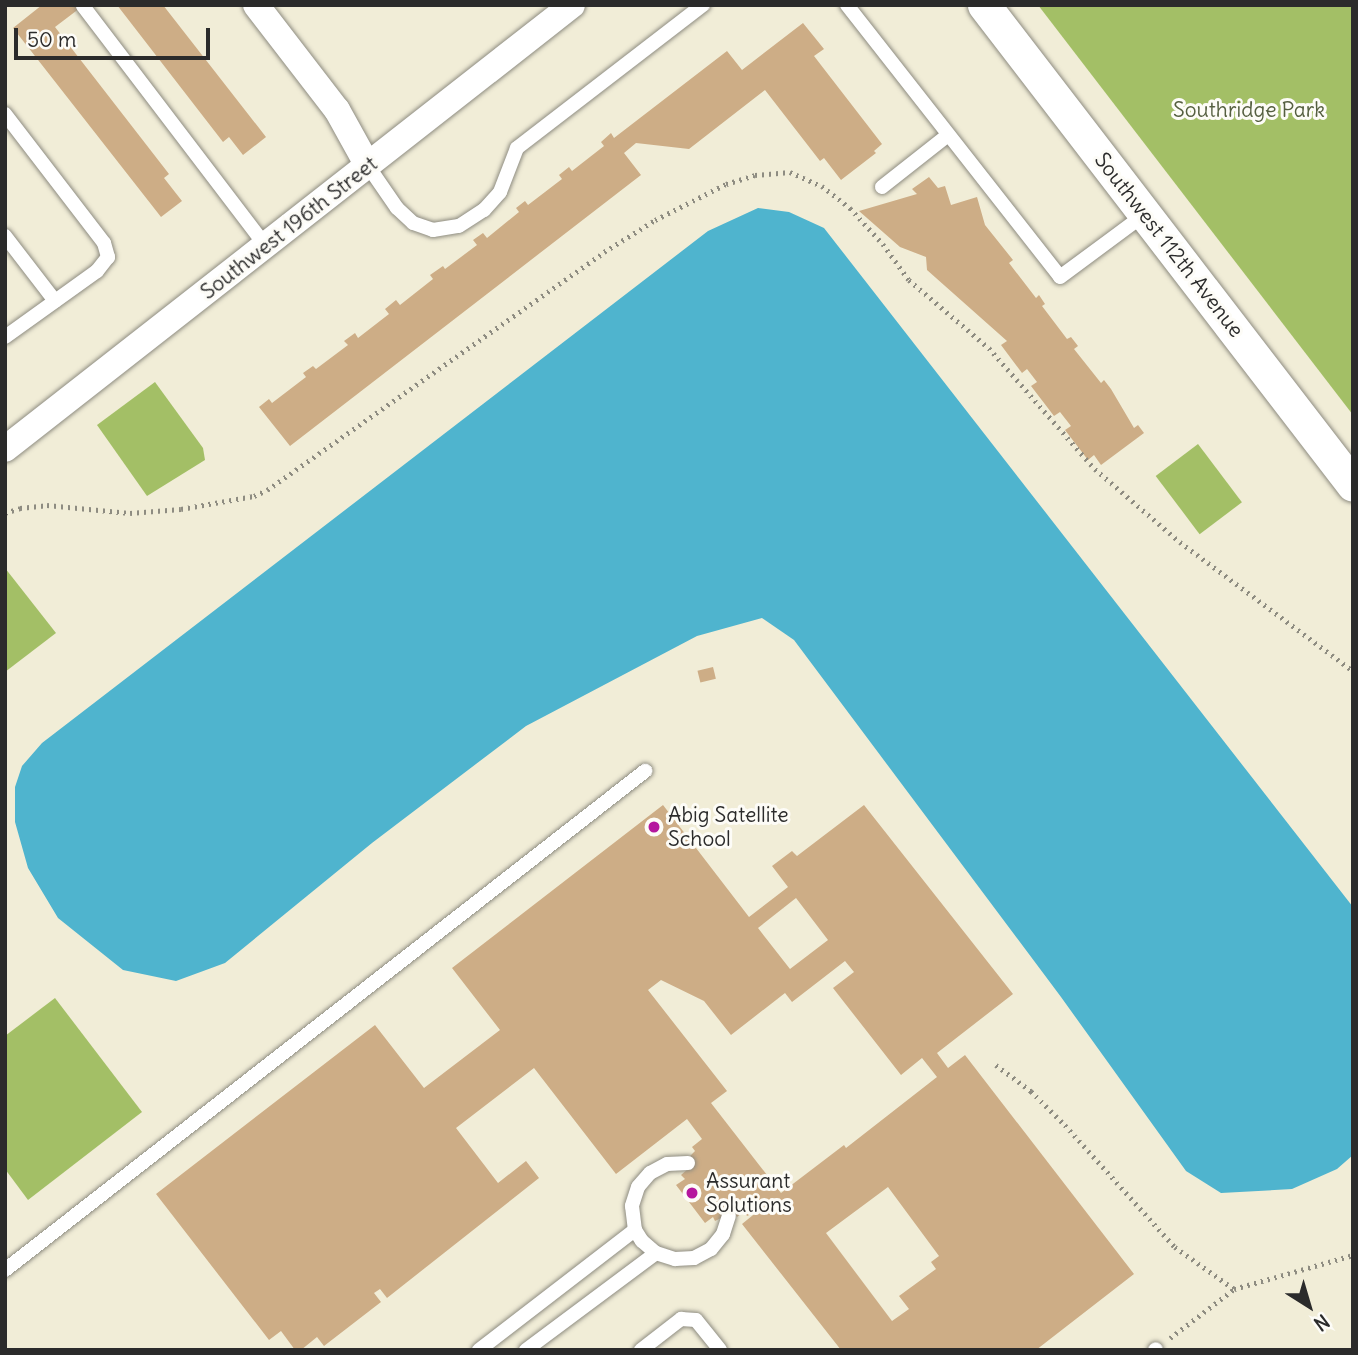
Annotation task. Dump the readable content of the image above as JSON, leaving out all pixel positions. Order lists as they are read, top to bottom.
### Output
{
  "streets": {
    "street": ["Southwest 196th Street", "Southwest 112th Avenue"]
  },
  "parks": ["Southridge Park"],
  "places": ["Abig Satellite School", "Assurant Solutions"],
  "scale_bar": "50 m",
  "north": "bottom right"
}
